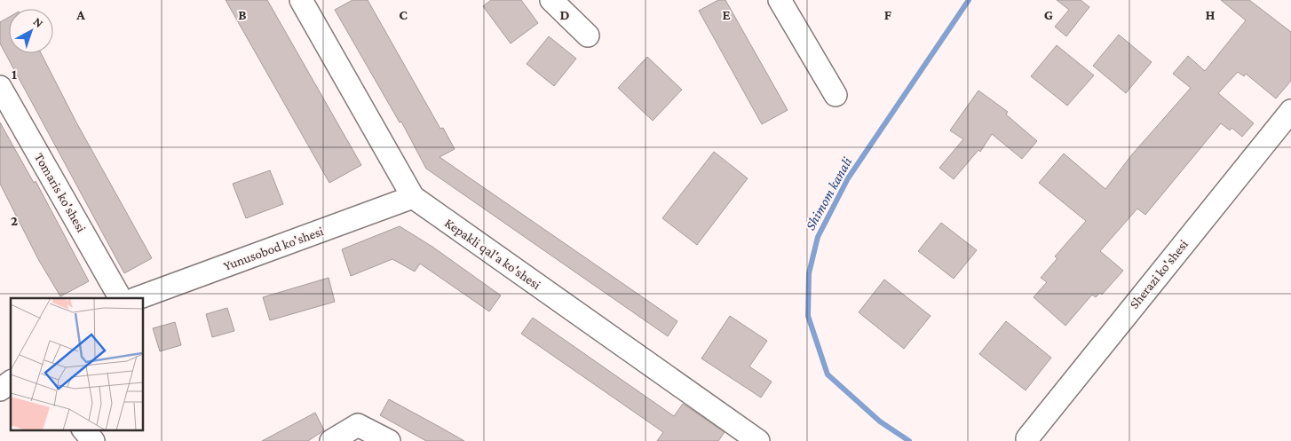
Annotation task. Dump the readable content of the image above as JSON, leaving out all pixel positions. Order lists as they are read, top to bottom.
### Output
{
  "streets": {
    "street": [
      "Tomaris ko'shesi",
      "Yunusobod ko'shesi",
      "Kepakli qal'a ko'shesi",
      "Sherazi ko'shesi"
    ]
  },
  "crossings": [
    ["Yunusobod ko'shesi", "Kepakli qal'a ko'shesi"]
  ],
  "water": ["Shimom kanali"],
  "north": "top right",
  "grid": {
    "columns": [
      "A",
      "B",
      "C",
      "D",
      "E",
      "F",
      "G",
      "H"
    ],
    "rows": ["1", "2"]
  }
}
